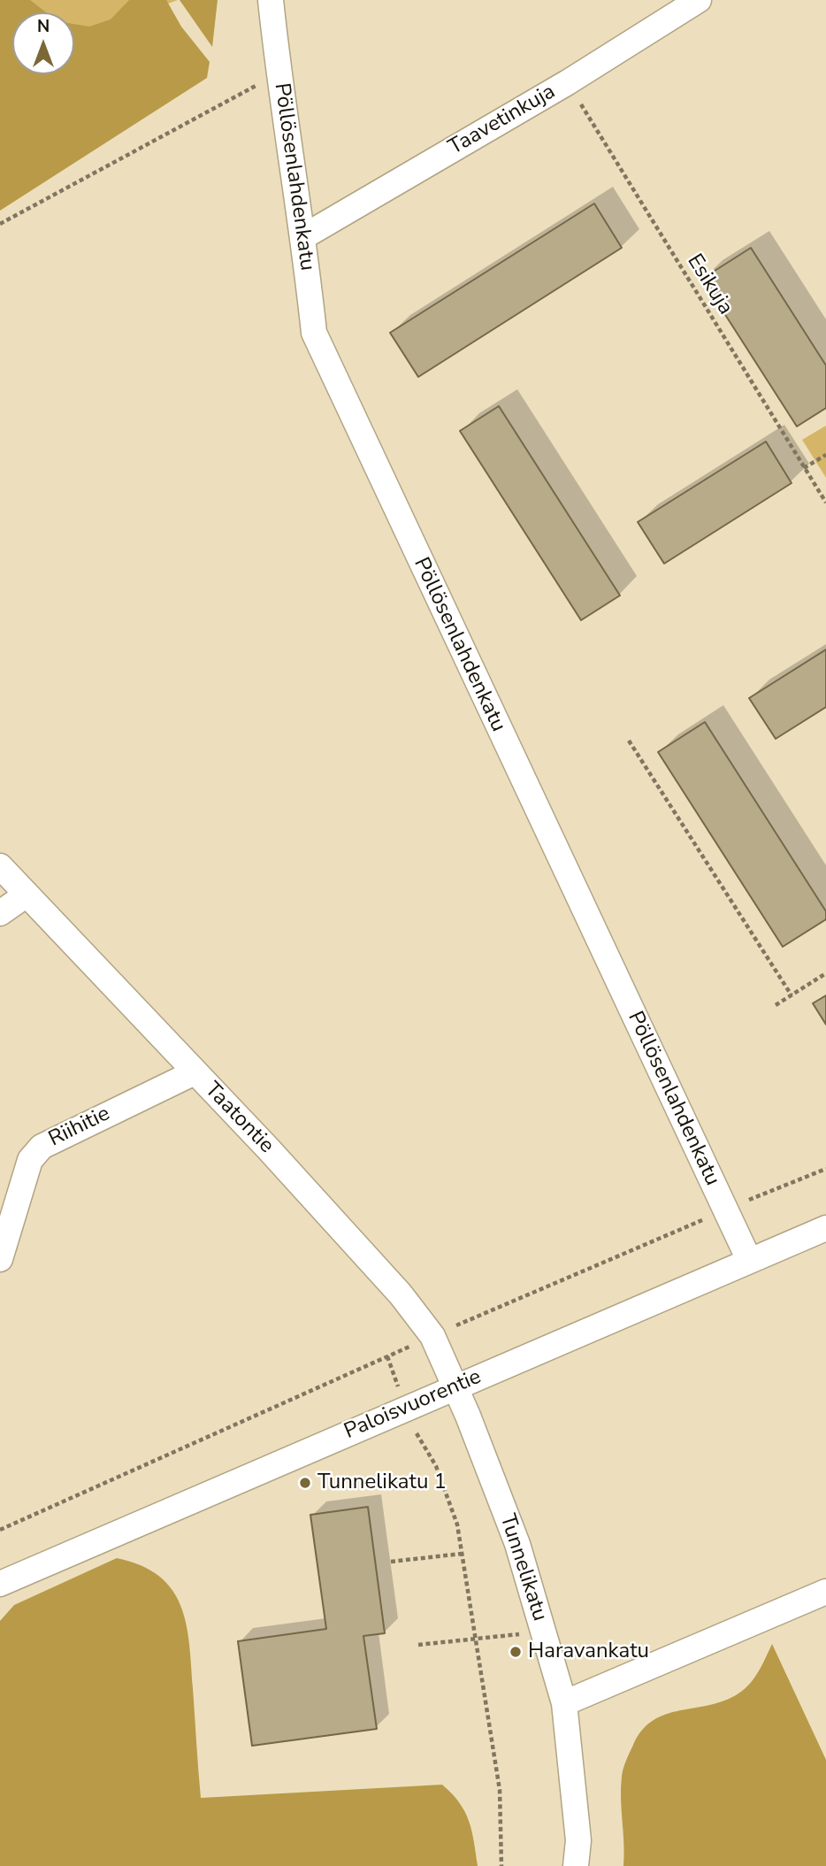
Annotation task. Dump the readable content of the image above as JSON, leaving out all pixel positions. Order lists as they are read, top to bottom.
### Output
{
  "streets": {
    "street": [
      "Taavetinkuja",
      "Pöllösenlahdenkatu",
      "Taatontie",
      "Riihitie",
      "Paloisvuorentie",
      "Tunnelikatu"
    ],
    "path": ["Esikuja"]
  },
  "crossings": [
    ["Taavetinkuja", "Pöllösenlahdenkatu"],
    ["Taavetinkuja", "Esikuja"],
    ["Pöllösenlahdenkatu", "Paloisvuorentie"],
    ["Taatontie", "Riihitie"],
    ["Taatontie", "Paloisvuorentie"],
    ["Taatontie", "Tunnelikatu"],
    ["Paloisvuorentie", "Tunnelikatu"]
  ],
  "places": ["Tunnelikatu 1", "Haravankatu"],
  "north": "top"
}
